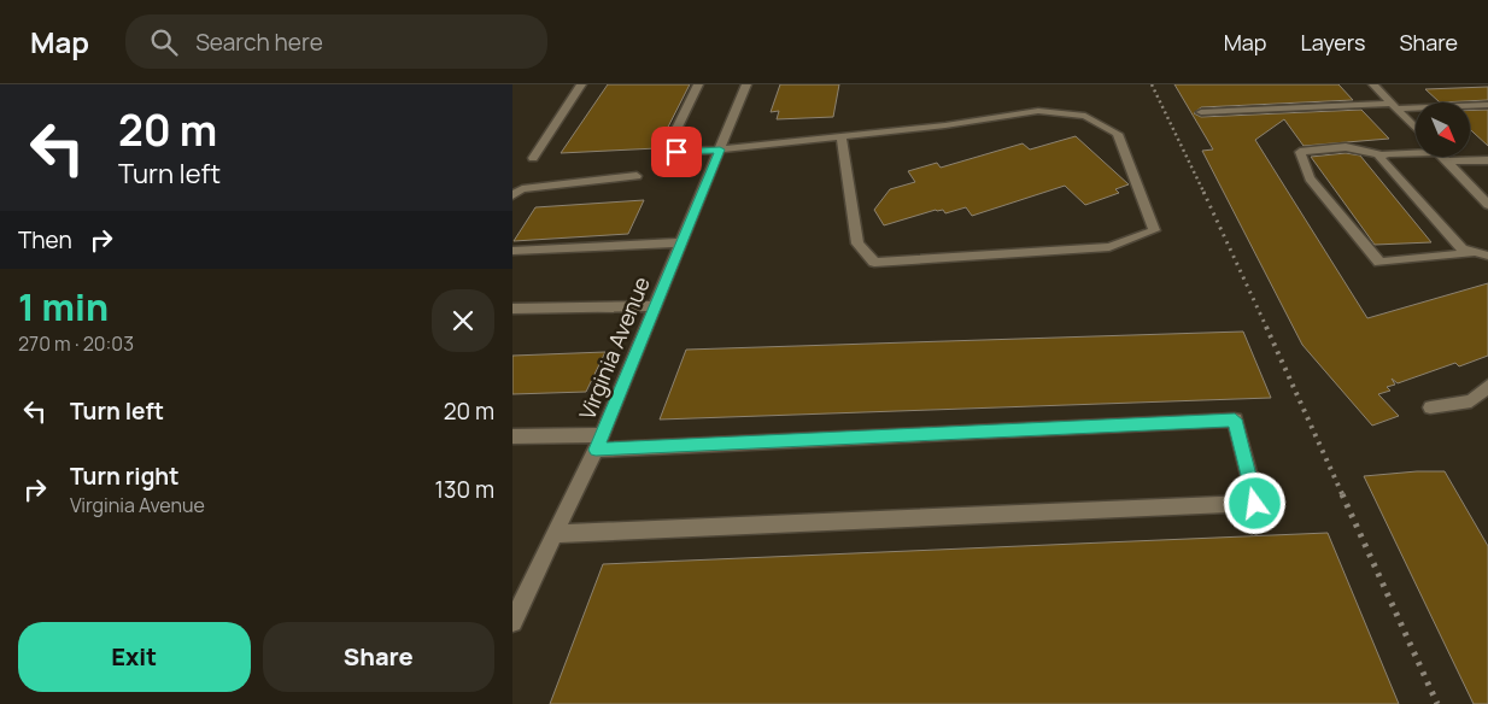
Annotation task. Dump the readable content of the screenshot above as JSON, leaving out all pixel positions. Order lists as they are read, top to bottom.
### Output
{
  "streets": {
    "street": ["Virginia Avenue"]
  },
  "north": "bottom right",
  "page": {
    "header": "Map",
    "search": "Search here",
    "nav": ["Map", "Layers", "Share"],
    "turn": ["20 m", "Turn left"],
    "then": "Then",
    "heading": ["1 min", "270 m · 20:03"],
    "list": [
      {
        "name": "Turn left",
        "value": "20 m"
      },
      {
        "name": "Turn right",
        "note": "Virginia Avenue",
        "value": "130 m"
      }
    ],
    "buttons": ["Exit", "Share"]
  }
}
